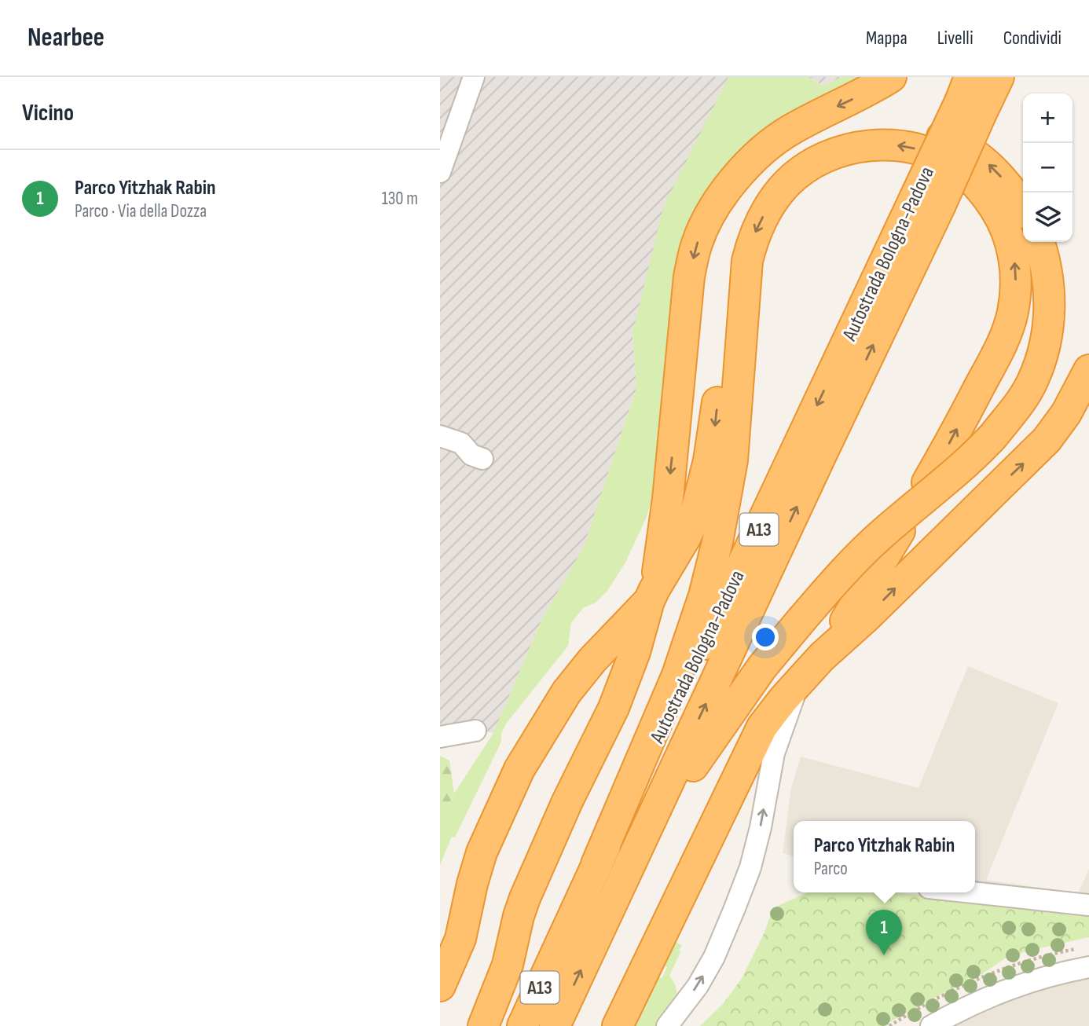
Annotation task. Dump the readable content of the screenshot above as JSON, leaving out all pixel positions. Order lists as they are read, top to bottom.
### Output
{
  "streets": {
    "highway": ["Autostrada Bologna-Padova", "A13"]
  },
  "page": {
    "header": "Nearbee",
    "nav": ["Mappa", "Livelli", "Condividi"],
    "heading": "Vicino",
    "map_buttons": ["+", "−"],
    "list": [
      {
        "mark": "1",
        "name": "Parco Yitzhak Rabin",
        "note": "Parco · Via della Dozza",
        "value": "130 m"
      }
    ],
    "popup": ["Parco Yitzhak Rabin", "Parco"],
    "pins": "1"
  }
}
